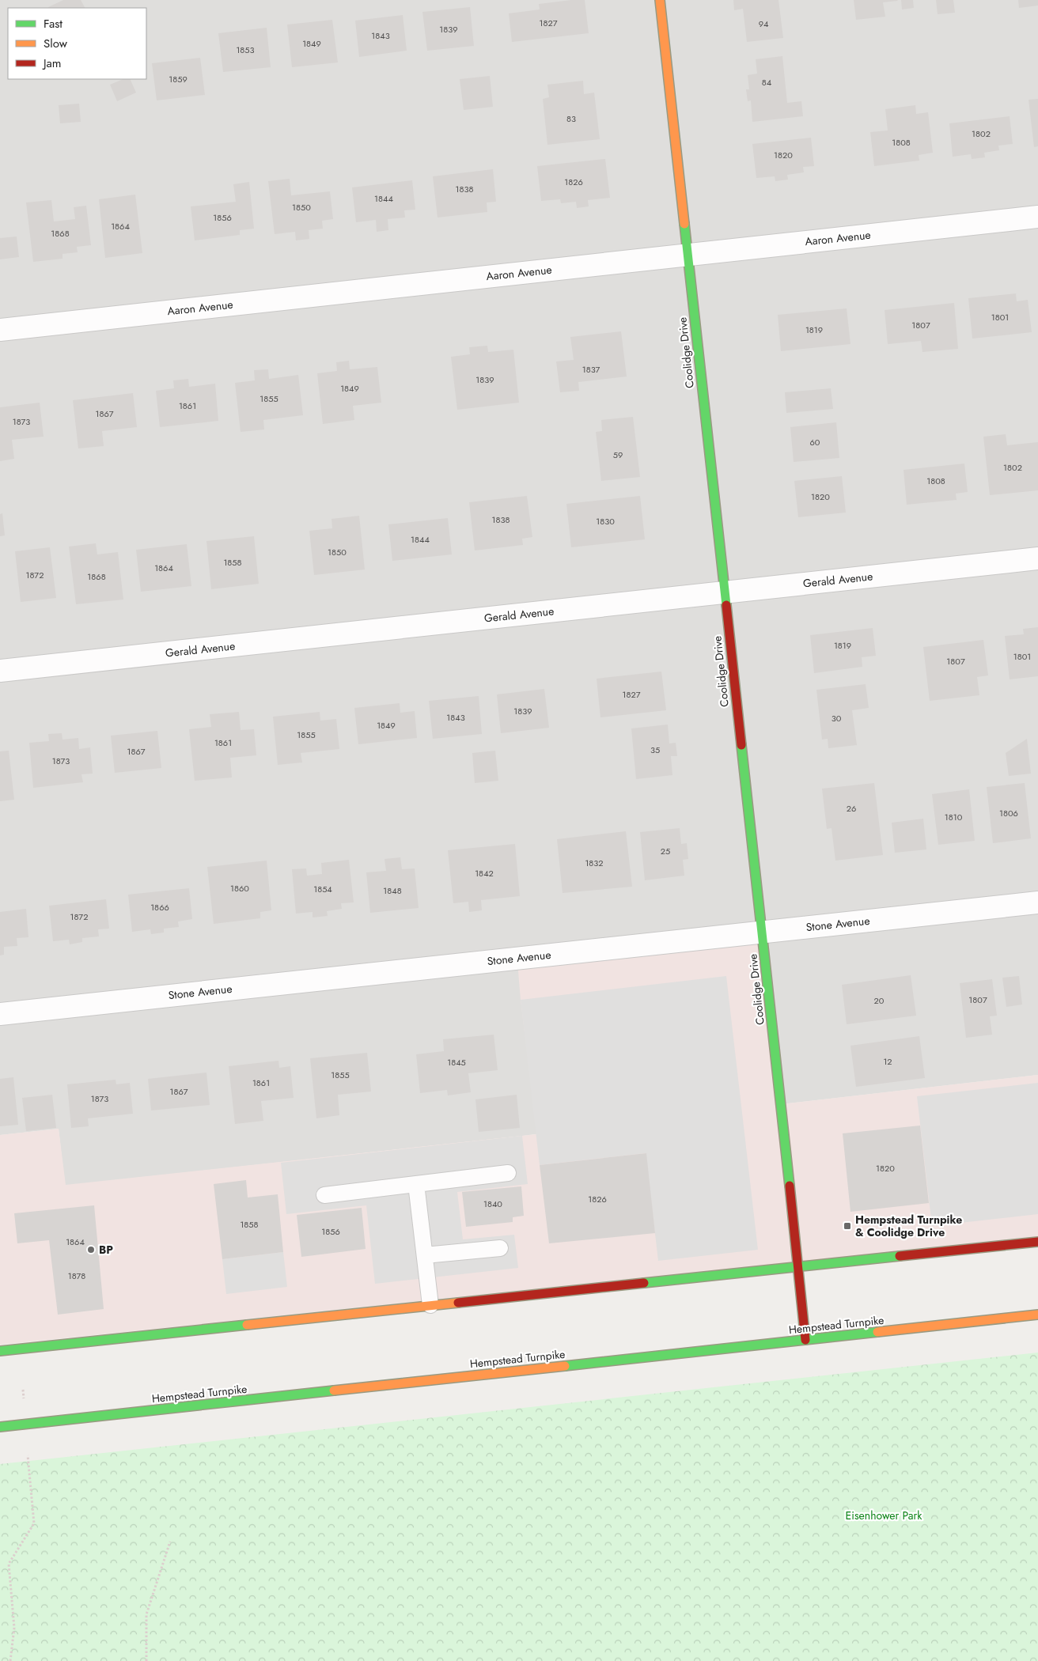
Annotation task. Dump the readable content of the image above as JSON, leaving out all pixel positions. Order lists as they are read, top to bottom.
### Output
{
  "streets": {
    "main road": ["Coolidge Drive", "Hempstead Turnpike"],
    "street": ["Aaron Avenue", "Gerald Avenue", "Stone Avenue"]
  },
  "crossings": [
    ["Aaron Avenue", "Coolidge Drive"],
    ["Coolidge Drive", "Gerald Avenue"],
    ["Coolidge Drive", "Stone Avenue"],
    ["Coolidge Drive", "Hempstead Turnpike"]
  ],
  "parks": ["Eisenhower Park"],
  "places": {
    "transit": ["Hempstead Turnpike & Coolidge Drive"],
    "other": ["BP"]
  },
  "house_numbers": [
    "1827",
    "94",
    "1839",
    "1843",
    "1849",
    "1853",
    "1859",
    "84",
    "83",
    "1802",
    "1808",
    "1820",
    "1826",
    "1838",
    "1844",
    "1850",
    "1856",
    "1864",
    "1868",
    "1801",
    "1807",
    "1819",
    "1837",
    "1839",
    "1849",
    "1855",
    "1861",
    "1867",
    "1873",
    "60",
    "59",
    "1802",
    "1808",
    "1820",
    "1838",
    "1830",
    "1844",
    "1850",
    "1858",
    "1864",
    "1872",
    "1868",
    "1819",
    "1801",
    "1807",
    "1827",
    "1839",
    "1843",
    "30",
    "1849",
    "1855",
    "1861",
    "35",
    "1867",
    "1873",
    "26",
    "1806",
    "1810",
    "25",
    "1832",
    "1842",
    "1860",
    "1854",
    "1848",
    "1866",
    "1872",
    "1807",
    "20",
    "12",
    "1845",
    "1855",
    "1861",
    "1867",
    "1873",
    "1820",
    "1826",
    "1840",
    "1858",
    "1856",
    "1864",
    "1878"
  ],
  "legend": ["Fast", "Slow", "Jam"]
}
